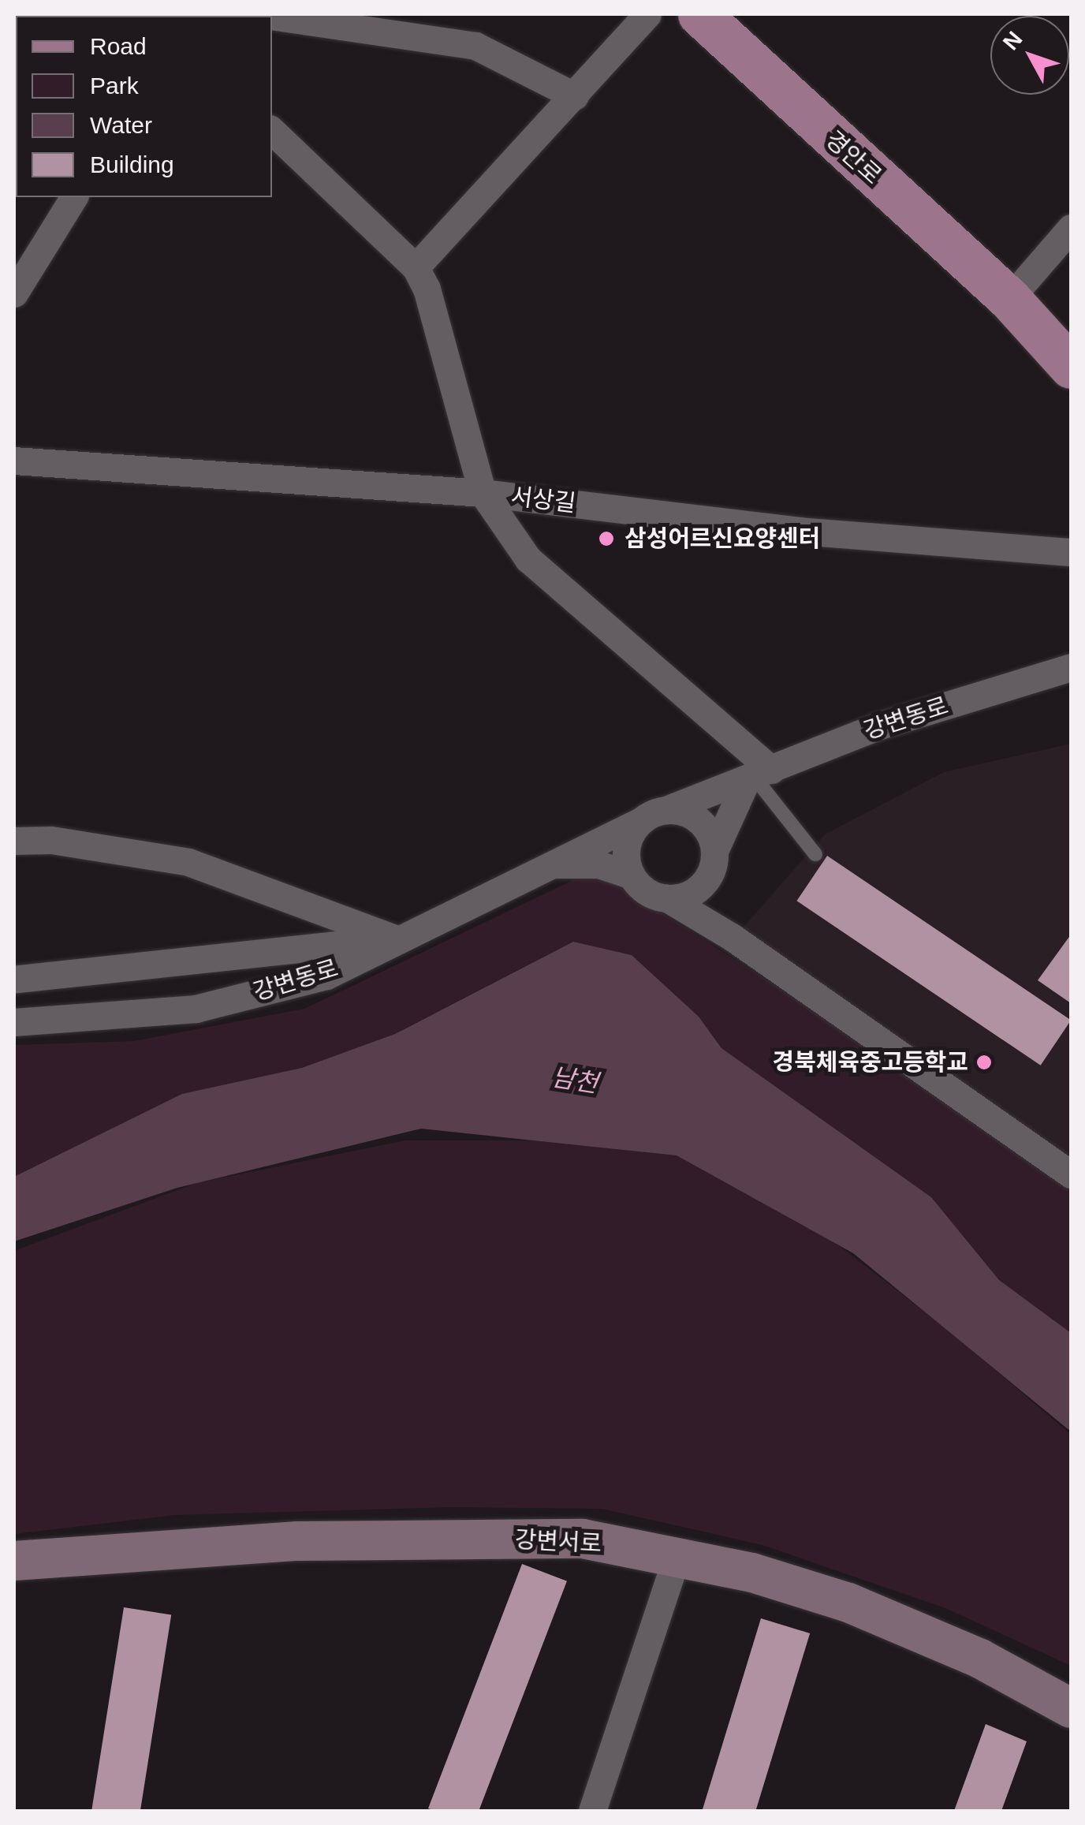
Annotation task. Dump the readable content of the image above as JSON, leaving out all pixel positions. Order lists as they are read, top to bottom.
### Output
{
  "streets": {
    "main road": ["경안로"],
    "street": ["서상길", "강변동로", "강변서로"]
  },
  "water": ["남천"],
  "places": ["삼성어르신요양센터", "경북체육중고등학교"],
  "legend": [
    "Road",
    "Park",
    "Water",
    "Building"
  ],
  "north": "top left"
}
